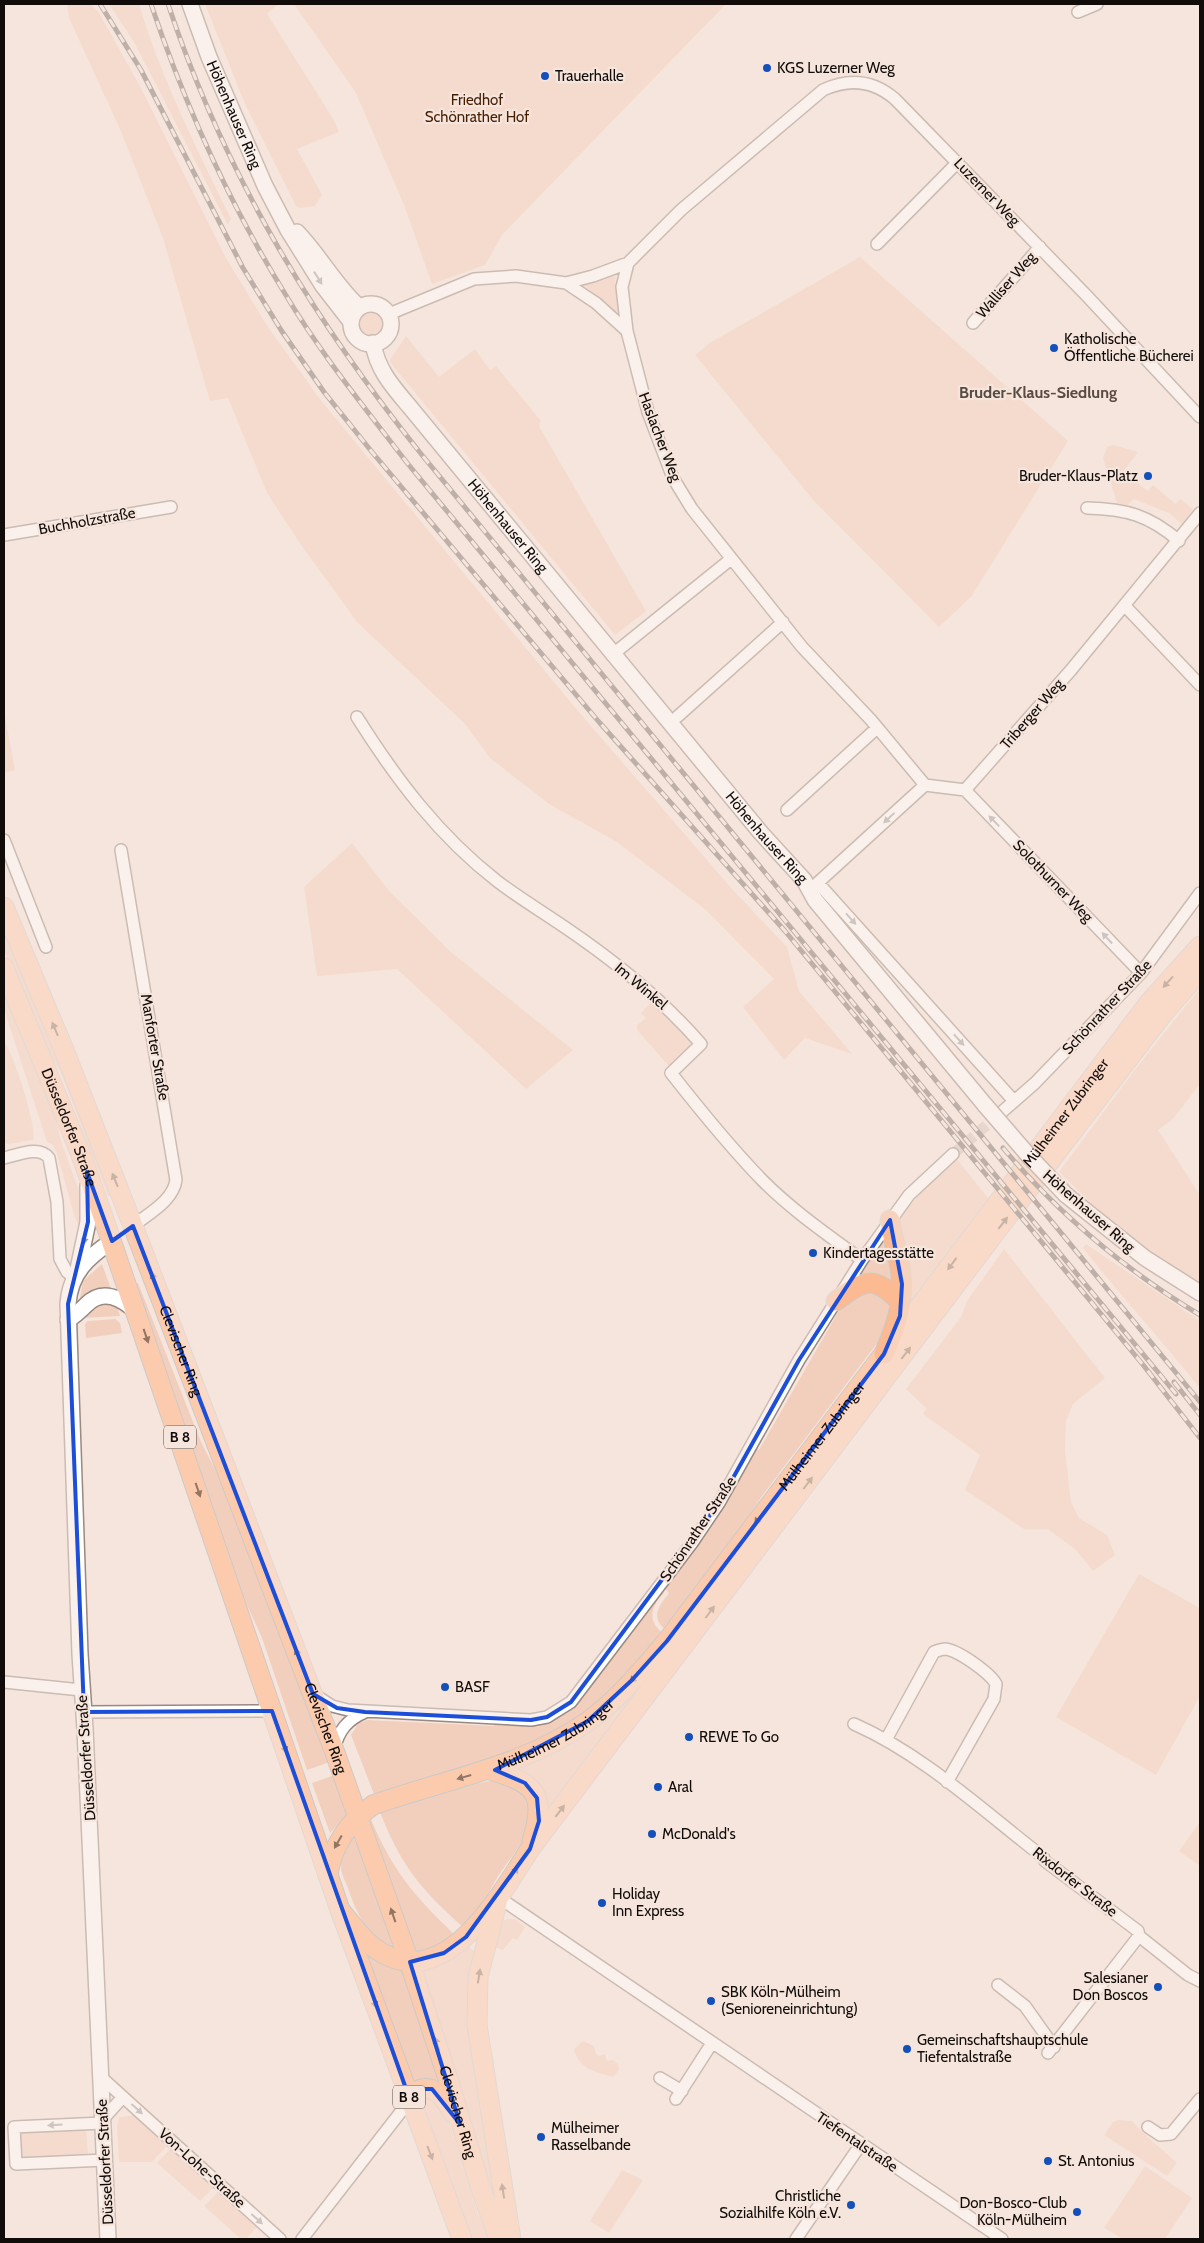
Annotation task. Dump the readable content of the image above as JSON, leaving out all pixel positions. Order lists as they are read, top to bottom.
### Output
{
  "streets": {
    "main road": [
      "Mülheimer Zubringer",
      "Düsseldorfer Straße",
      "Clevischer Ring",
      "B 8"
    ],
    "street": [
      "Höhenhauser Ring",
      "Luzerner Weg",
      "Walliser Weg",
      "Haslacher Weg",
      "Buchholzstraße",
      "Triberger Weg",
      "Solothurner Weg",
      "Im Winkel",
      "Schönrather Straße",
      "Manforter Straße",
      "Rixdorfer Straße",
      "Tiefentalstraße",
      "Von-Lohe-Straße"
    ]
  },
  "crossings": [
    ["Höhenhauser Ring", "Schönrather Straße"],
    ["Luzerner Weg", "Walliser Weg"],
    ["Luzerner Weg", "Haslacher Weg"],
    ["Triberger Weg", "Solothurner Weg"],
    ["Solothurner Weg", "Schönrather Straße"],
    ["Im Winkel", "Schönrather Straße"],
    ["Schönrather Straße", "Clevischer Ring"],
    ["Manforter Straße", "Düsseldorfer Straße"],
    ["Manforter Straße", "Clevischer Ring"],
    ["Mülheimer Zubringer", "Clevischer Ring"],
    ["Mülheimer Zubringer", "Tiefentalstraße"],
    ["Düsseldorfer Straße", "Clevischer Ring"],
    ["Düsseldorfer Straße", "Von-Lohe-Straße"],
    ["Clevischer Ring", "B 8"],
    ["Clevischer Ring", "Tiefentalstraße"]
  ],
  "one_way": ["Solothurner Weg", "Von-Lohe-Straße"],
  "districts": ["Bruder-Klaus-Siedlung"],
  "parks": ["Friedhof Schönrather Hof"],
  "places": [
    "KGS Luzerner Weg",
    "Trauerhalle",
    "Katholische Öffentliche Bücherei",
    "Bruder-Klaus-Platz",
    "Kindertagesstätte",
    "BASF",
    "REWE To Go",
    "Aral",
    "McDonald's",
    "Holiday Inn Express",
    "Salesianer Don Boscos",
    "SBK Köln-Mülheim (Senioreneinrichtung)",
    "Gemeinschaftshauptschule Tiefentalstraße",
    "Mülheimer Rasselbande",
    "St. Antonius",
    "Christliche Sozialhilfe Köln e.V.",
    "Don-Bosco-Club Köln-Mülheim"
  ]
}
